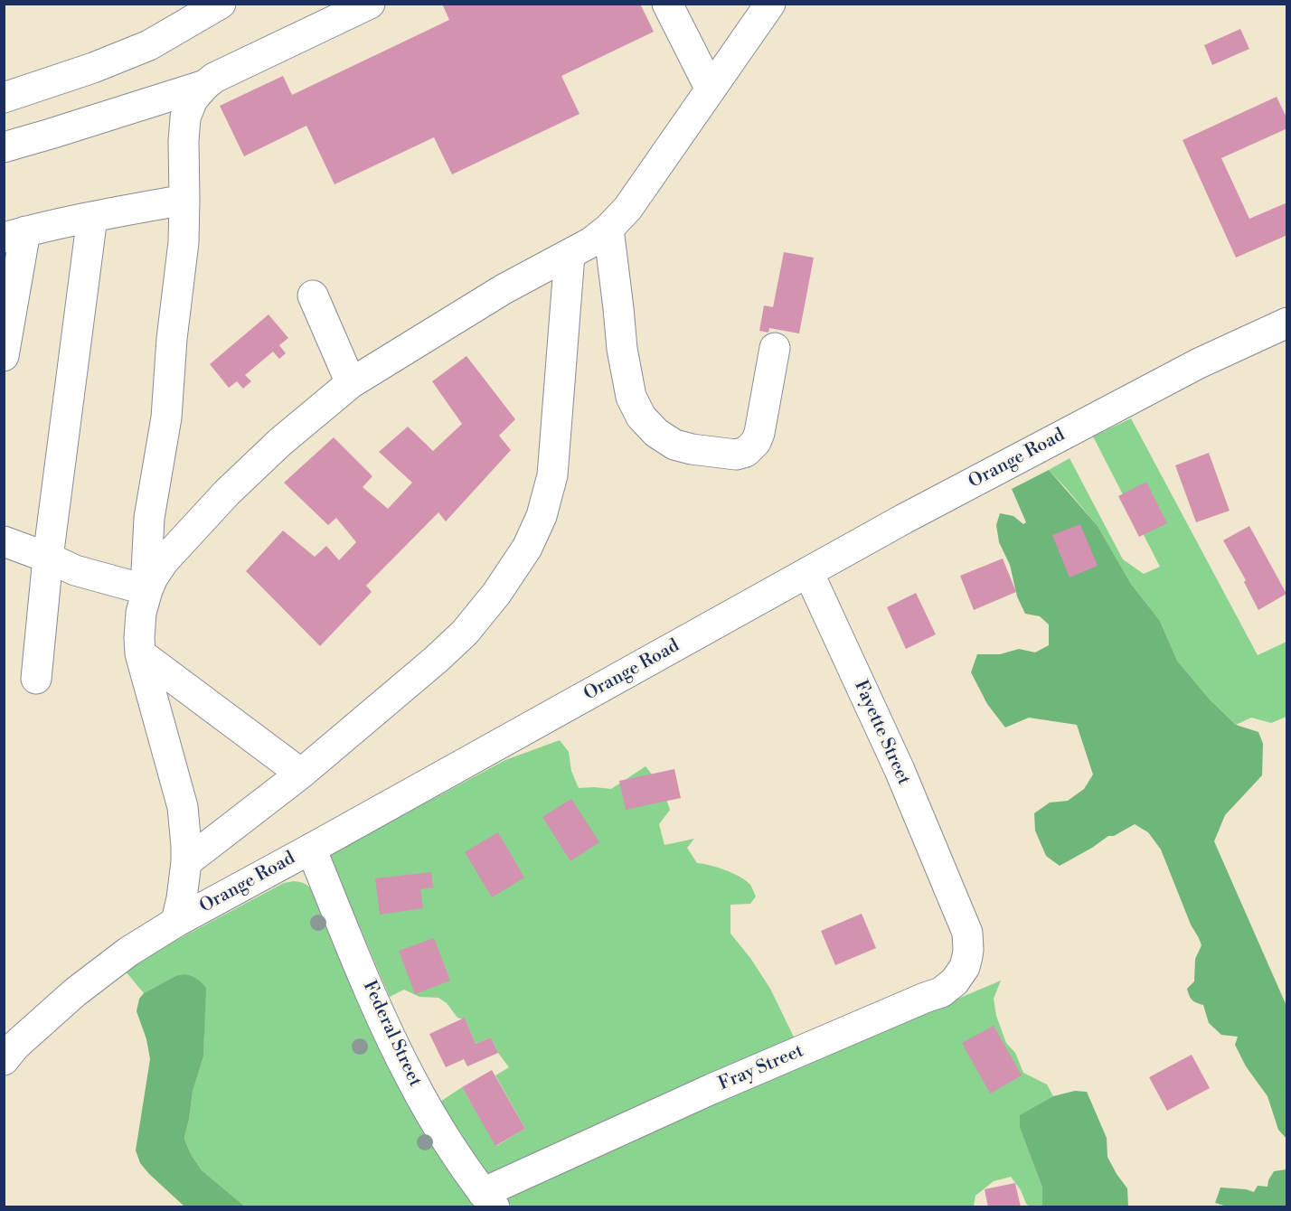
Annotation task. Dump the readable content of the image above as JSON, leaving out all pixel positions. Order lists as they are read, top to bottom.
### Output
{
  "streets": {
    "street": [
      "Orange Road",
      "Fayette Street",
      "Federal Street",
      "Fray Street"
    ]
  },
  "crossings": [
    ["Orange Road", "Fayette Street"],
    ["Orange Road", "Federal Street"],
    ["Fayette Street", "Fray Street"],
    ["Federal Street", "Fray Street"]
  ]
}
